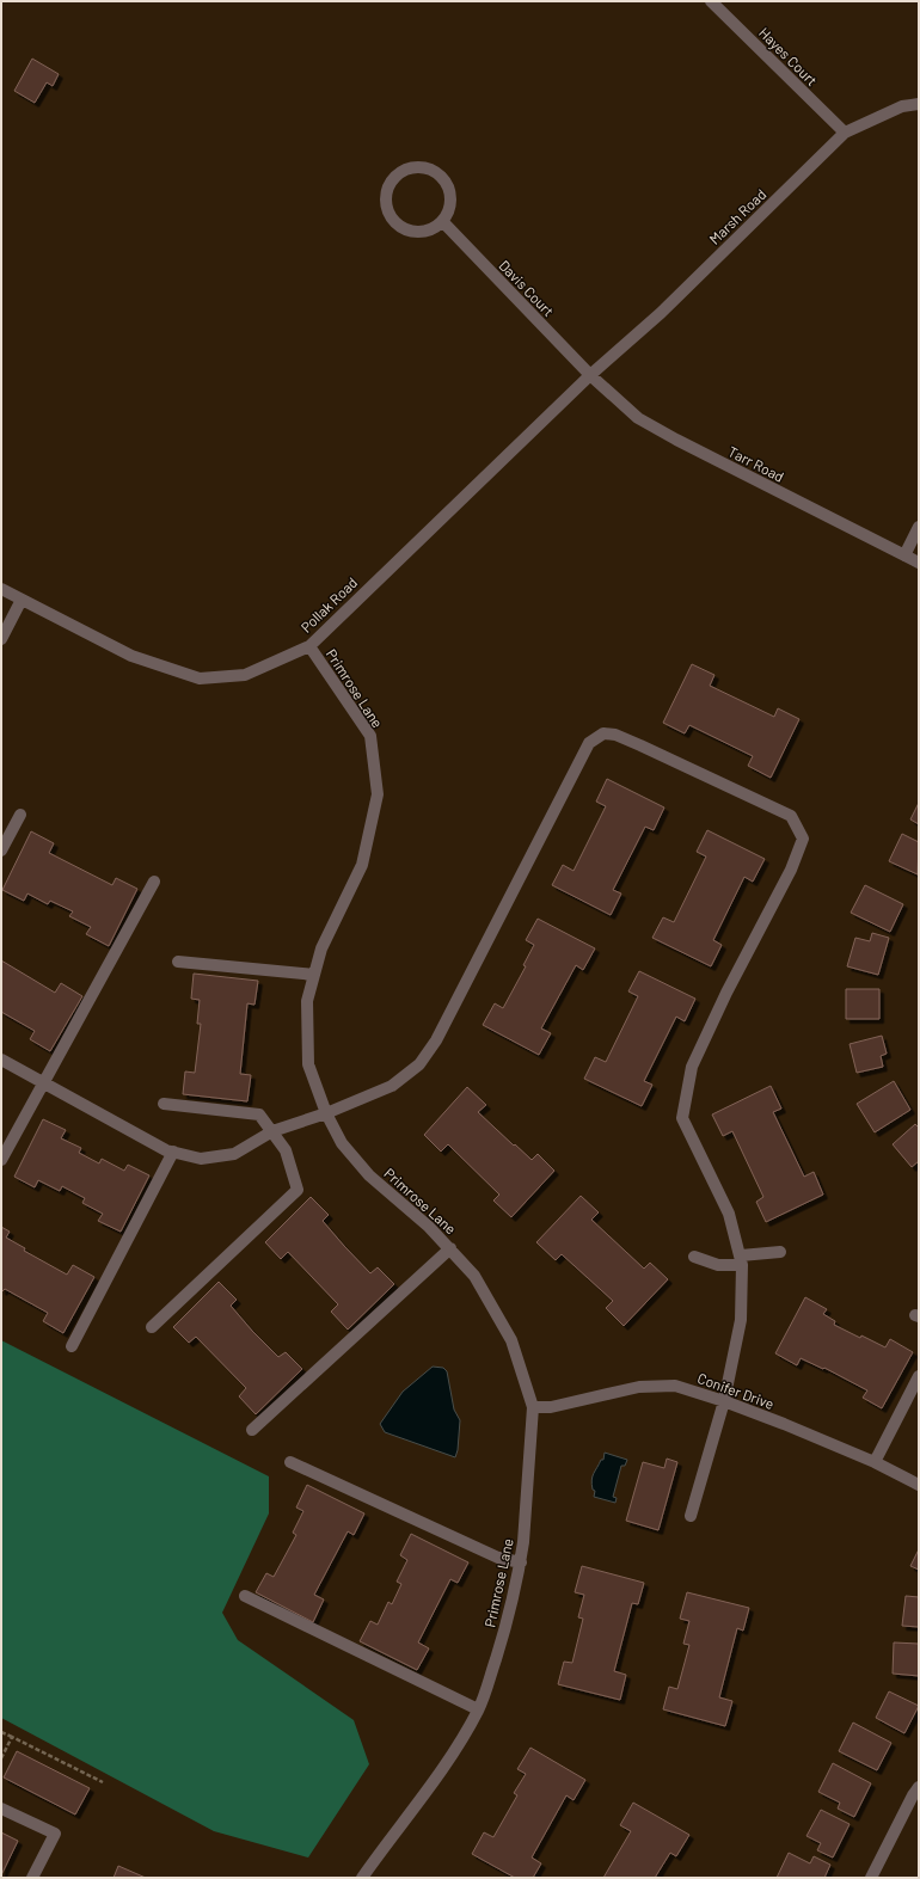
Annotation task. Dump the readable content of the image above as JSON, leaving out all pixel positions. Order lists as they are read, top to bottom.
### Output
{
  "streets": {
    "street": [
      "Hayes Court",
      "Marsh Road",
      "Davis Court",
      "Tarr Road",
      "Pollak Road",
      "Primrose Lane",
      "Conifer Drive"
    ]
  },
  "crossings": [
    ["Hayes Court", "Marsh Road"],
    ["Marsh Road", "Davis Court"],
    ["Marsh Road", "Tarr Road"],
    ["Marsh Road", "Pollak Road"],
    ["Davis Court", "Tarr Road"],
    ["Davis Court", "Pollak Road"],
    ["Tarr Road", "Pollak Road"],
    ["Pollak Road", "Primrose Lane"],
    ["Primrose Lane", "Conifer Drive"]
  ]
}
